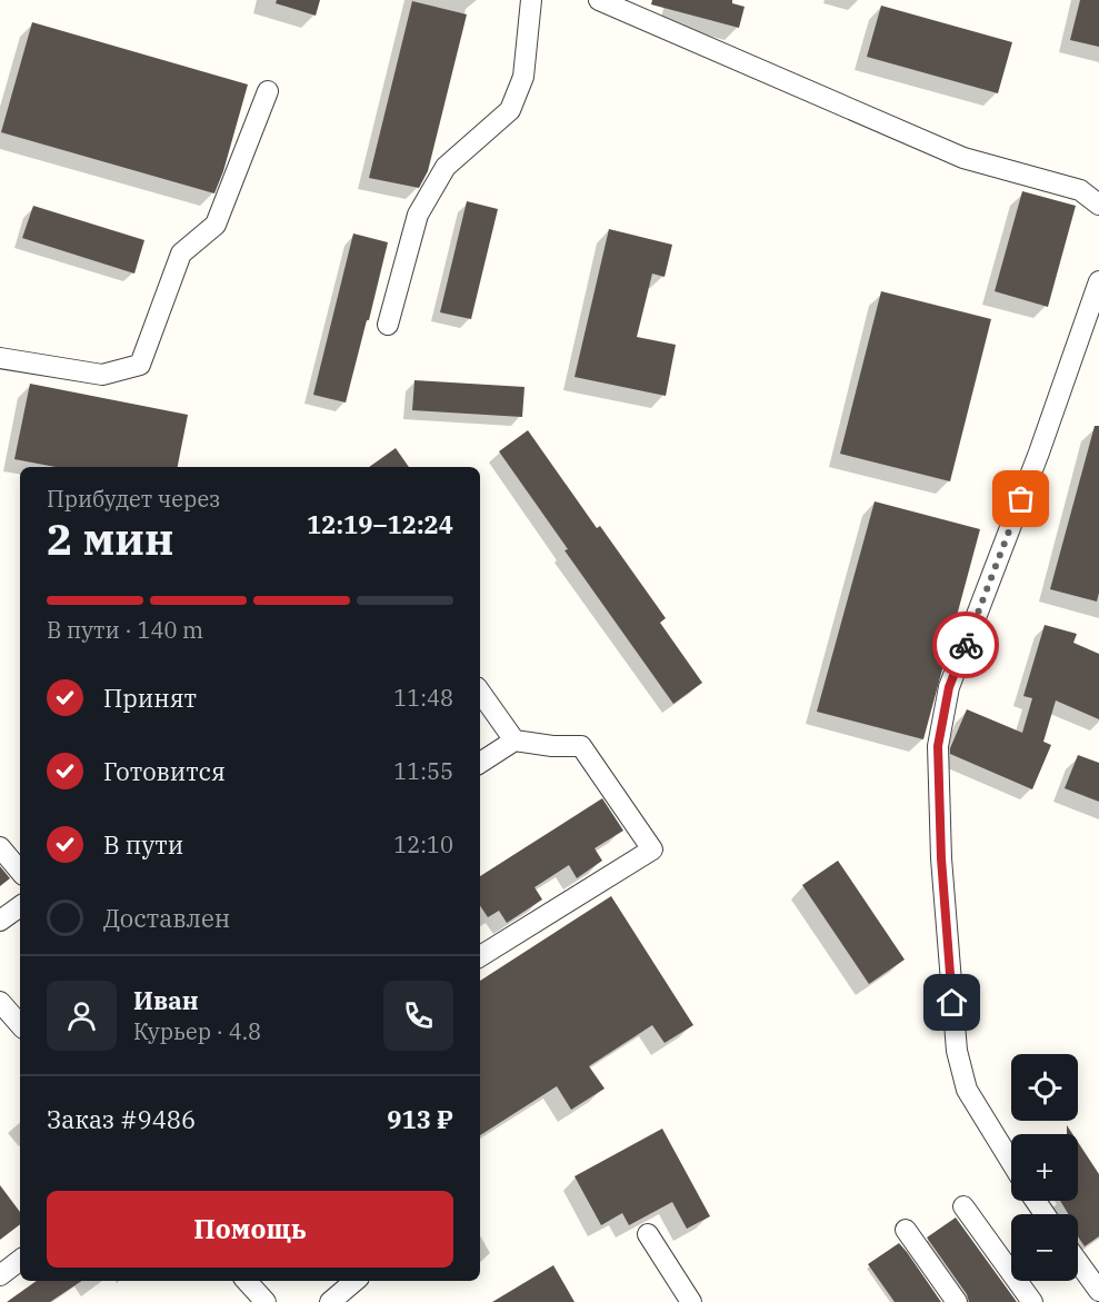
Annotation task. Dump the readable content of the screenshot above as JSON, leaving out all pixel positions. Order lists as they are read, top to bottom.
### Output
{
  "page": {
    "heading": ["2 мин", "Прибудет через", "12:19–12:24"],
    "panel": [
      "Иван",
      "Курьер · 4.8",
      "Заказ #9486",
      "913 ₽"
    ],
    "bar": "В пути · 140 m",
    "list": [
      ["Принят", "11:48"],
      ["Готовится", "11:55"],
      ["В пути", "12:10"],
      "Доставлен"
    ],
    "map_buttons": ["+", "−"],
    "buttons": "Помощь"
  }
}
